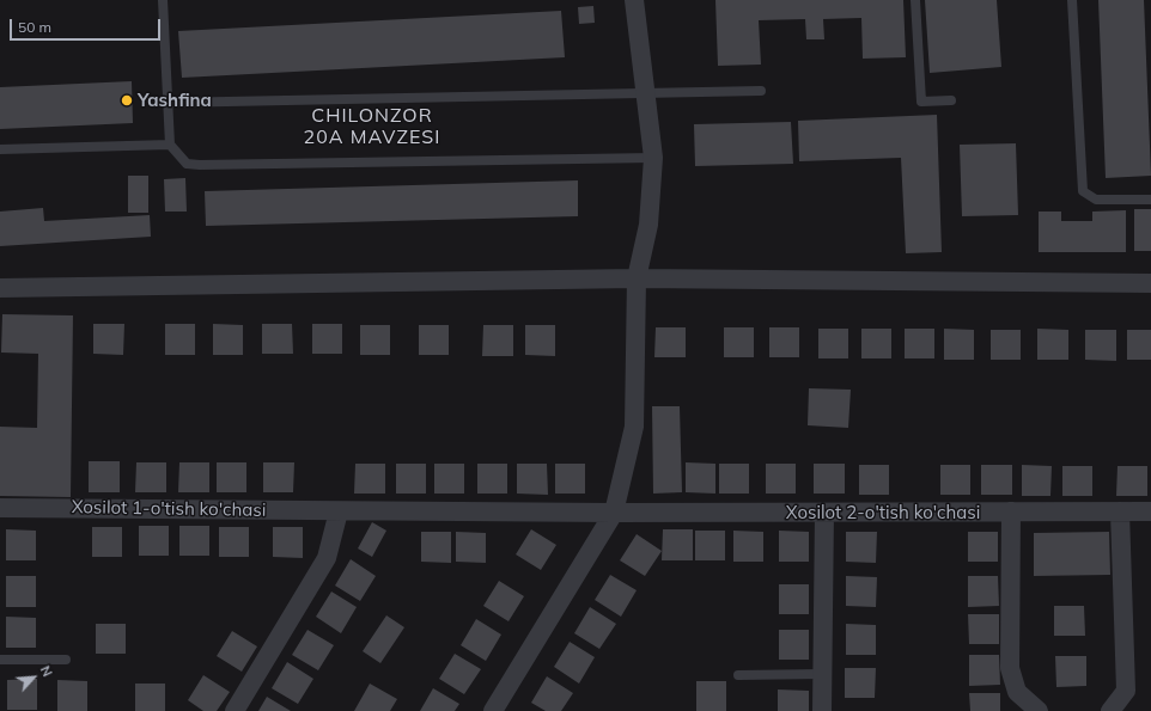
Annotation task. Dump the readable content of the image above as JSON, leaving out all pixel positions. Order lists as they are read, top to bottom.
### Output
{
  "streets": {
    "street": ["Xosilot 1-o'tish ko'chasi", "Xosilot 2-o'tish ko'chasi"]
  },
  "crossings": [
    ["Xosilot 1-o'tish ko'chasi", "Xosilot 2-o'tish ko'chasi"]
  ],
  "districts": ["CHILONZOR 20A MAVZESI"],
  "places": ["Yashfina"],
  "scale_bar": "50 m",
  "north": "top right"
}
